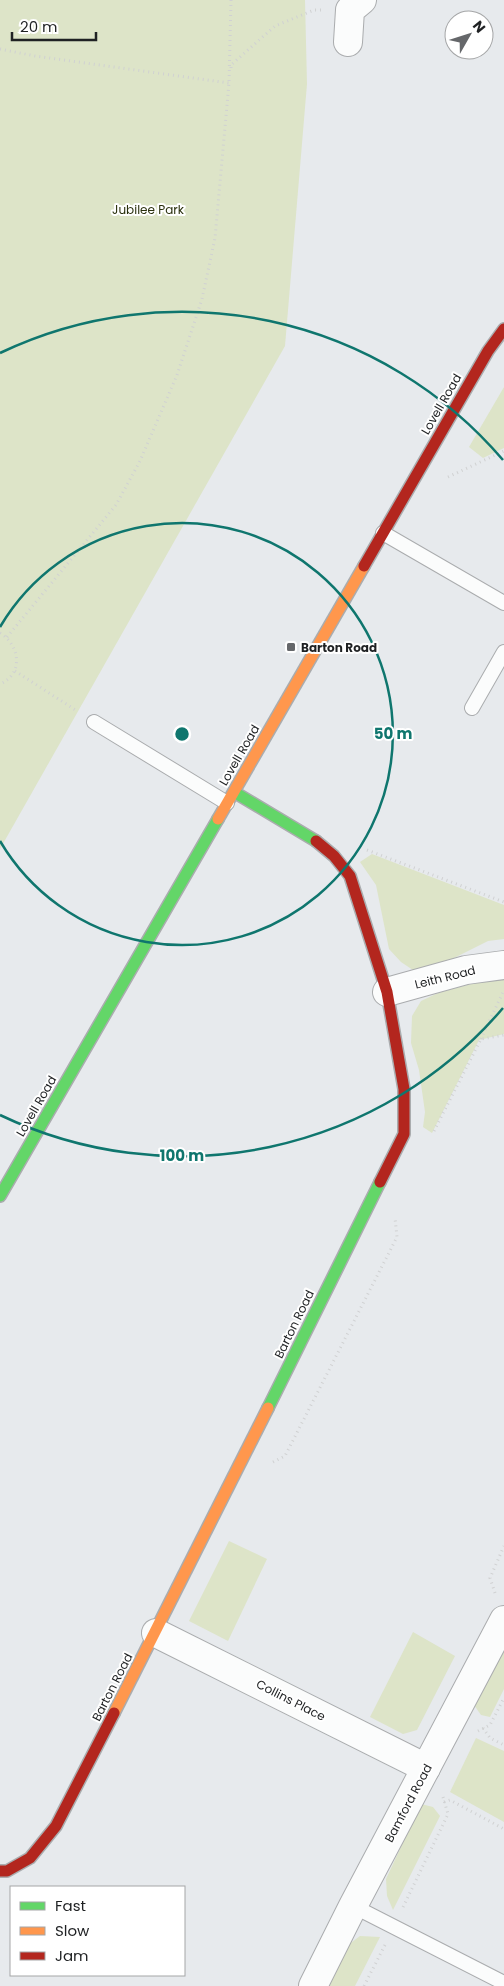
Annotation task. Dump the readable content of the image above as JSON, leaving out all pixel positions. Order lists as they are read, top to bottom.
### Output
{
  "streets": {
    "street": [
      "Lovell Road",
      "Leith Road",
      "Barton Road",
      "Collins Place",
      "Bamford Road"
    ]
  },
  "crossings": [
    ["Lovell Road", "Barton Road"],
    ["Leith Road", "Barton Road"],
    ["Barton Road", "Collins Place"],
    ["Collins Place", "Bamford Road"]
  ],
  "parks": ["Jubilee Park"],
  "places": {
    "transit": ["Barton Road"]
  },
  "legend": ["Fast", "Slow", "Jam"],
  "scale_bar": "20 m",
  "north": "top right",
  "rings": ["50 m", "100 m"]
}
